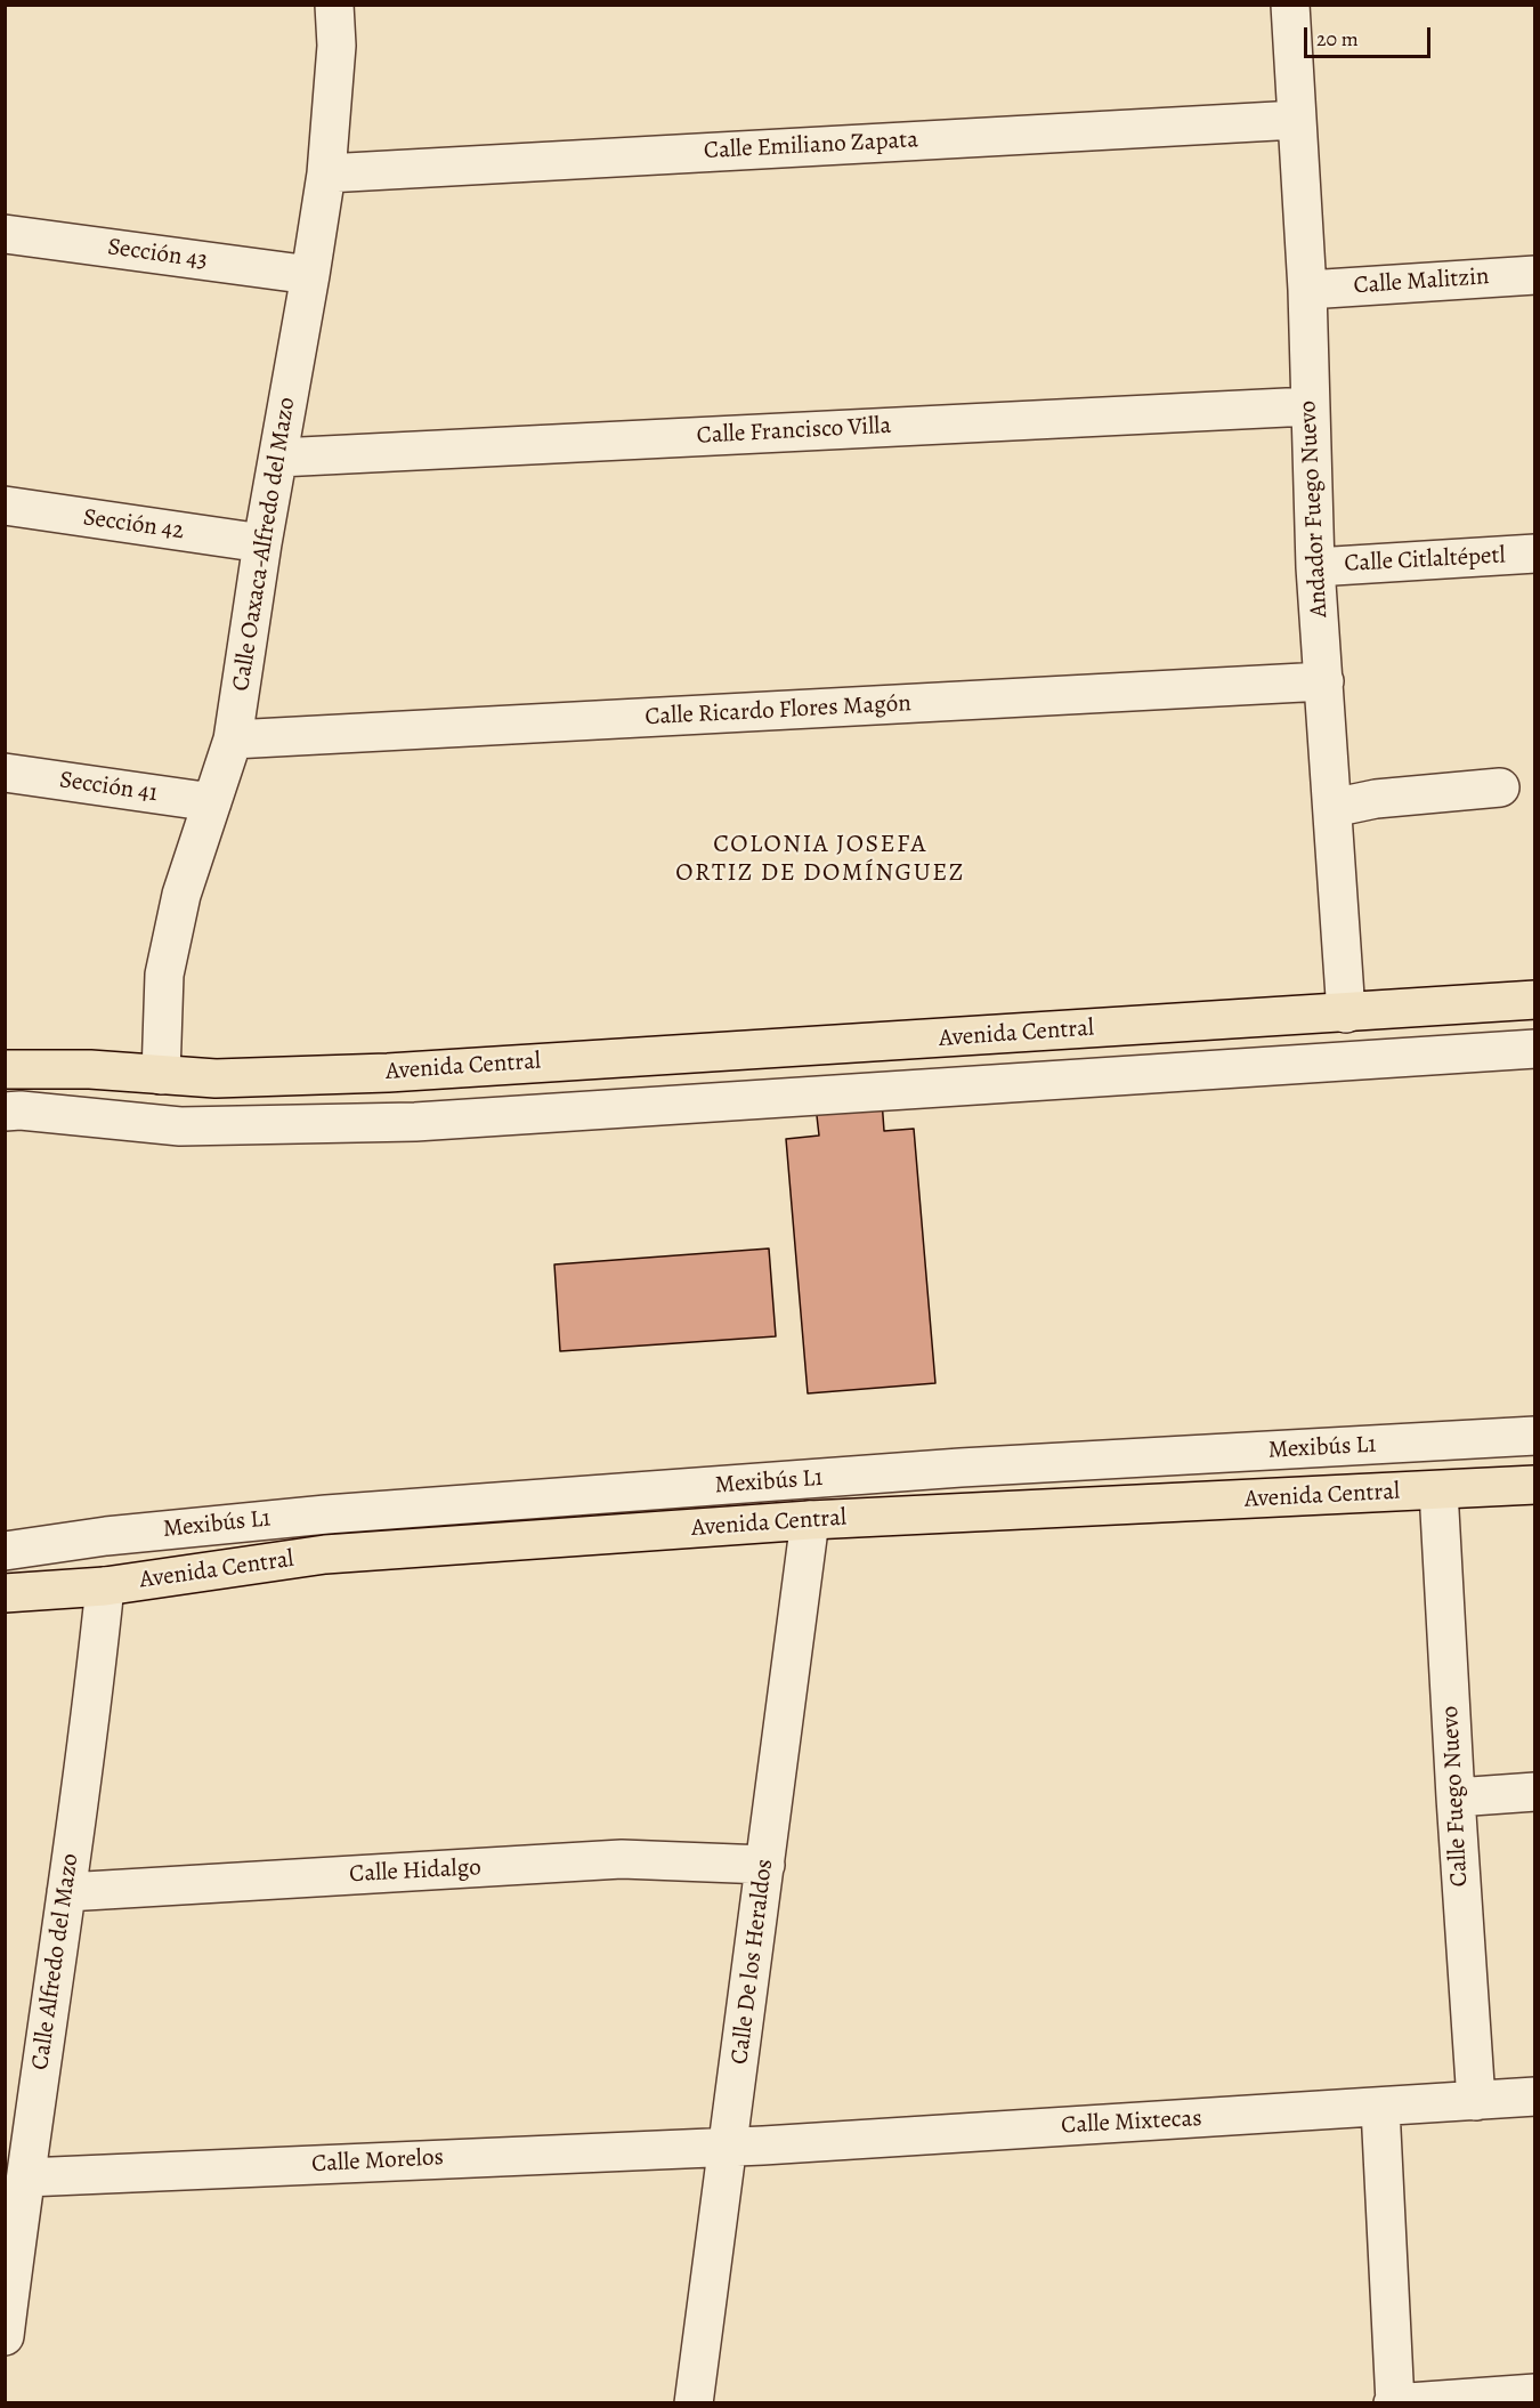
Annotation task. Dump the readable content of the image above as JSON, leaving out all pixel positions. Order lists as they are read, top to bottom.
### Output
{
  "streets": {
    "highway": ["Avenida Central"],
    "street": [
      "Calle Emiliano Zapata",
      "Sección 43",
      "Calle Malitzin",
      "Calle Francisco Villa",
      "Andador Fuego Nuevo",
      "Sección 42",
      "Calle Oaxaca-Alfredo del Mazo",
      "Calle Citlaltépetl",
      "Calle Ricardo Flores Magón",
      "Sección 41",
      "Mexibús L1",
      "Calle Fuego Nuevo",
      "Calle Hidalgo",
      "Calle Alfredo del Mazo",
      "Calle De los Heraldos",
      "Calle Mixtecas",
      "Calle Morelos"
    ]
  },
  "crossings": [
    ["Calle Emiliano Zapata", "Andador Fuego Nuevo"],
    ["Calle Emiliano Zapata", "Calle Oaxaca-Alfredo del Mazo"],
    ["Sección 43", "Calle Oaxaca-Alfredo del Mazo"],
    ["Calle Malitzin", "Andador Fuego Nuevo"],
    ["Calle Francisco Villa", "Andador Fuego Nuevo"],
    ["Calle Francisco Villa", "Calle Oaxaca-Alfredo del Mazo"],
    ["Andador Fuego Nuevo", "Calle Citlaltépetl"],
    ["Andador Fuego Nuevo", "Calle Ricardo Flores Magón"],
    ["Andador Fuego Nuevo", "Avenida Central"],
    ["Sección 42", "Calle Oaxaca-Alfredo del Mazo"],
    ["Calle Oaxaca-Alfredo del Mazo", "Calle Ricardo Flores Magón"],
    ["Calle Oaxaca-Alfredo del Mazo", "Sección 41"],
    ["Calle Oaxaca-Alfredo del Mazo", "Avenida Central"],
    ["Avenida Central", "Calle Fuego Nuevo"],
    ["Avenida Central", "Calle Alfredo del Mazo"],
    ["Avenida Central", "Calle De los Heraldos"],
    ["Calle Fuego Nuevo", "Calle Mixtecas"],
    ["Calle Hidalgo", "Calle Alfredo del Mazo"],
    ["Calle Hidalgo", "Calle De los Heraldos"],
    ["Calle Alfredo del Mazo", "Calle Morelos"],
    ["Calle De los Heraldos", "Calle Mixtecas"],
    ["Calle De los Heraldos", "Calle Morelos"],
    ["Calle Mixtecas", "Calle Morelos"]
  ],
  "districts": ["COLONIA JOSEFA ORTIZ DE DOMÍNGUEZ"],
  "scale_bar": "20 m"
}
